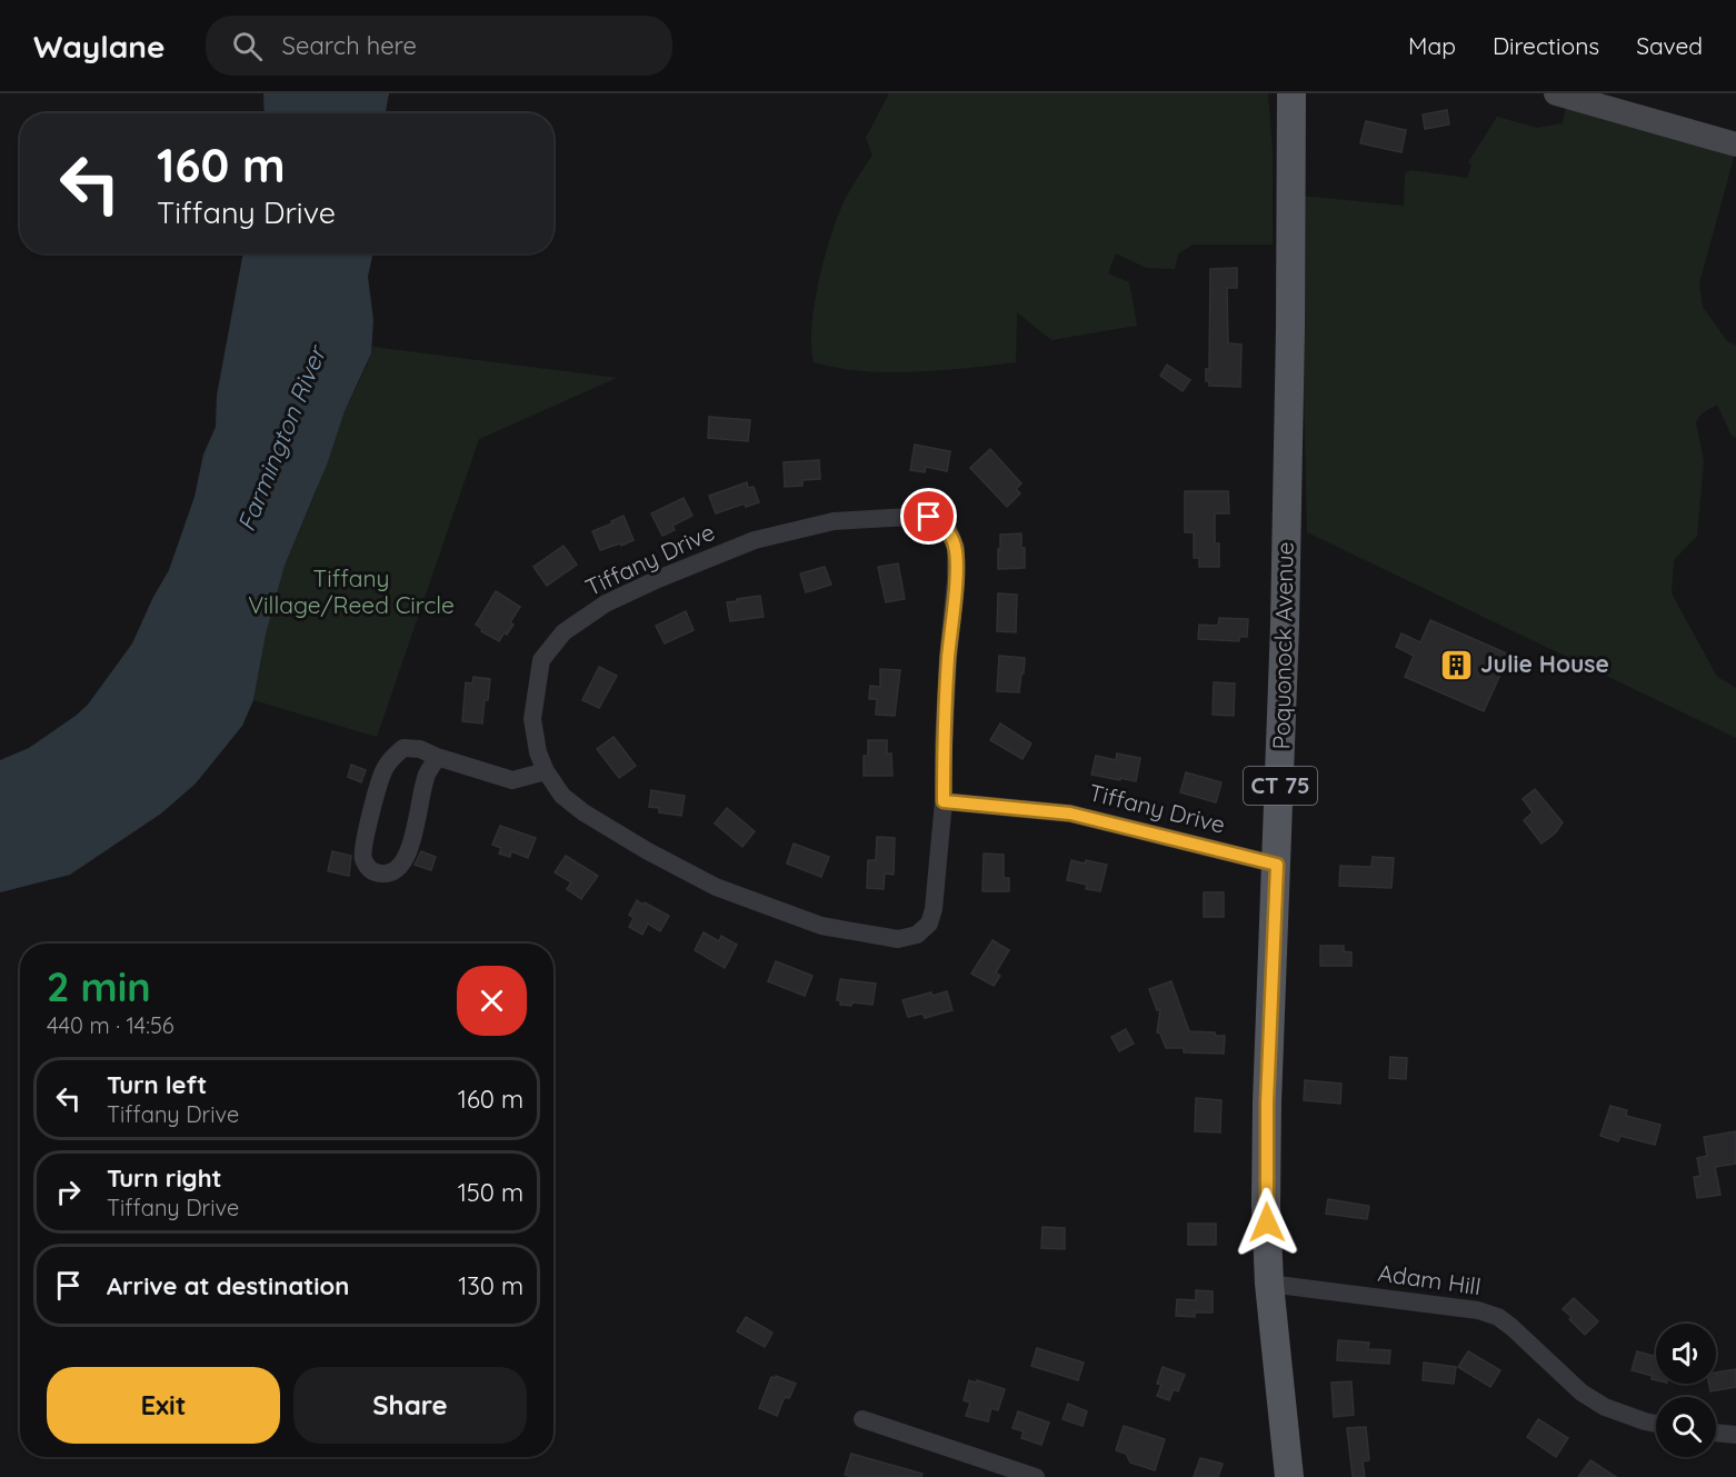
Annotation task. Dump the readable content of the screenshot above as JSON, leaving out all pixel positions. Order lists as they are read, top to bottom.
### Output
{
  "streets": {
    "main road": ["Poquonock Avenue", "CT 75"],
    "street": ["Tiffany Drive", "Adam Hill"]
  },
  "crossings": [
    ["Tiffany Drive", "Poquonock Avenue"],
    ["Poquonock Avenue", "Adam Hill"]
  ],
  "water": ["Farmington River"],
  "parks": ["Tiffany Village/Reed Circle"],
  "places": {
    "building": ["Julie House"]
  },
  "page": {
    "header": "Waylane",
    "search": "Search here",
    "nav": ["Map", "Directions", "Saved"],
    "turn": ["160 m", "Tiffany Drive"],
    "heading": ["2 min", "440 m · 14:56"],
    "list": [
      {
        "name": "Turn left",
        "note": "Tiffany Drive",
        "value": "160 m"
      },
      {
        "name": "Turn right",
        "note": "Tiffany Drive",
        "value": "150 m"
      },
      {
        "name": "Arrive at destination",
        "value": "130 m"
      }
    ],
    "buttons": ["Exit", "Share"]
  }
}
